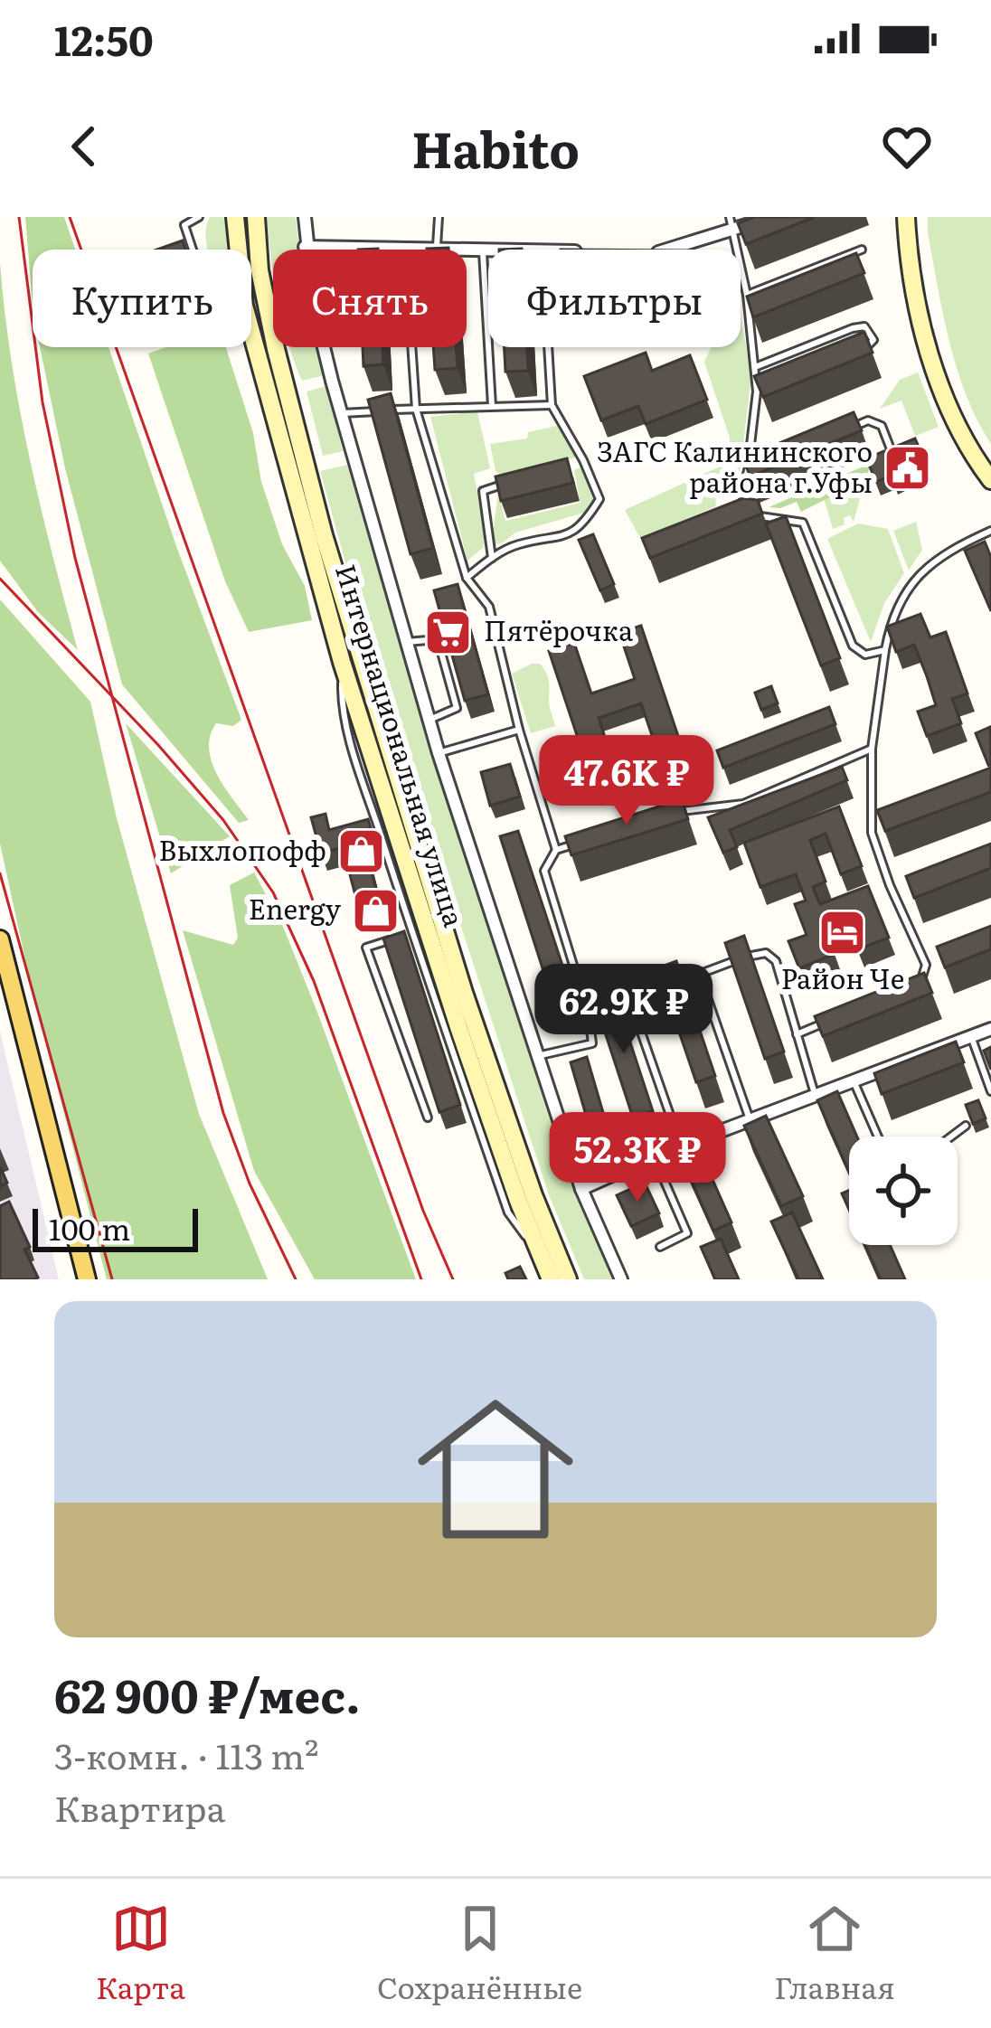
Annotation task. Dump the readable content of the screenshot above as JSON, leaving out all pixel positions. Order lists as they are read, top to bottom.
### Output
{
  "streets": {
    "main road": ["Интернациональная улица"]
  },
  "places": {
    "public building": ["ЗАГС Калининского района г.Уфы"],
    "supermarket": ["Пятёрочка"],
    "shop": ["Выхлопофф", "Energy"],
    "hotel": ["Район Че"]
  },
  "scale_bar": "100 m",
  "page": {
    "status": "12:50",
    "header": "Habito",
    "chip": ["Купить", "Снять", "Фильтры"],
    "price": ["47.6K ₽", "62.9K ₽", "52.3K ₽"],
    "scale": "100 m",
    "list": [
      {
        "name": "62 900 ₽/мес.",
        "note": "3-комн. · 113 m² · Квартира"
      }
    ],
    "tabs": ["Карта", "Сохранённые", "Главная"]
  }
}
